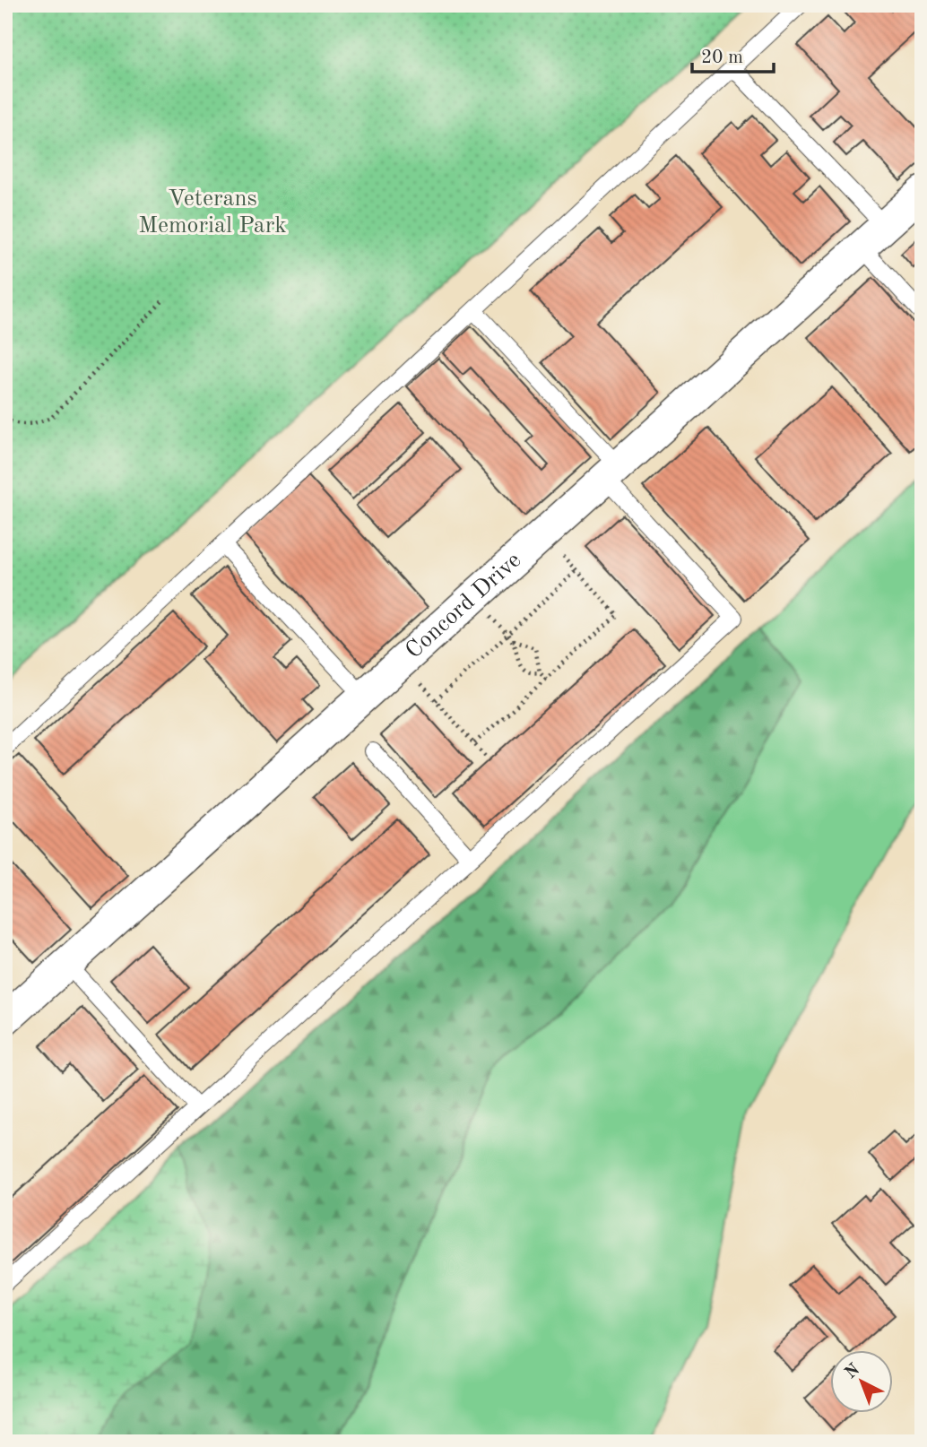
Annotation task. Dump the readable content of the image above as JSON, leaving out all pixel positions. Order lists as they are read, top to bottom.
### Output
{
  "streets": {
    "street": ["Concord Drive"]
  },
  "parks": ["Veterans Memorial Park"],
  "scale_bar": "20 m",
  "north": "top left"
}
